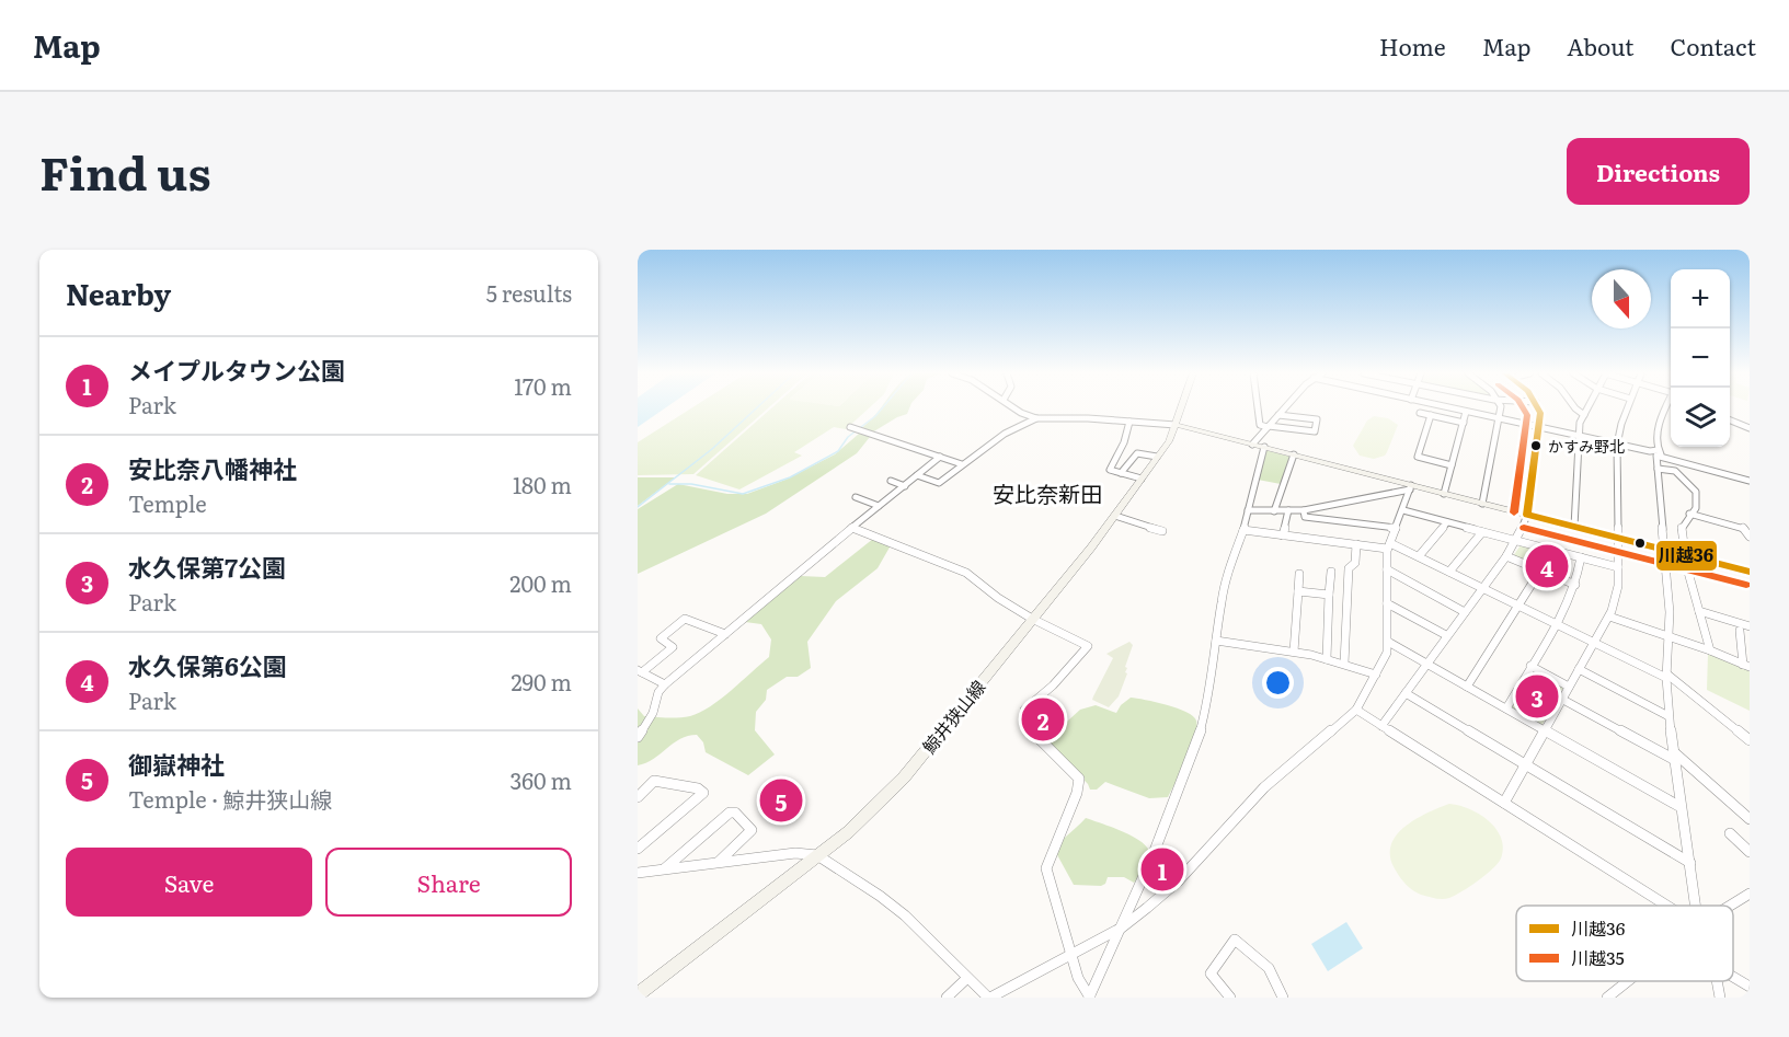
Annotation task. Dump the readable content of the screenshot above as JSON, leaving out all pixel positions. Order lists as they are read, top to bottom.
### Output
{
  "streets": {
    "street": ["鯨井狭山線"]
  },
  "districts": ["安比奈新田"],
  "places": ["かすみ野北"],
  "lines": ["transit line 川越36", "transit line 川越35"],
  "legend": ["川越36", "川越35"],
  "north": "bottom",
  "page": {
    "header": "Map",
    "nav": [
      "Home",
      "Map",
      "About",
      "Contact"
    ],
    "title": "Find us",
    "buttons": [
      "Directions",
      ["Save", "Share"]
    ],
    "heading": ["Nearby", "5 results"],
    "map_buttons": ["+", "−"],
    "list": [
      {
        "mark": "1",
        "name": "メイプルタウン公園",
        "note": "Park",
        "value": "170 m"
      },
      {
        "mark": "2",
        "name": "安比奈八幡神社",
        "note": "Temple",
        "value": "180 m"
      },
      {
        "mark": "3",
        "name": "水久保第7公園",
        "note": "Park",
        "value": "200 m"
      },
      {
        "mark": "4",
        "name": "水久保第6公園",
        "note": "Park",
        "value": "290 m"
      },
      {
        "mark": "5",
        "name": "御嶽神社",
        "note": "Temple · 鯨井狭山線",
        "value": "360 m"
      }
    ],
    "pins": [
      "4",
      "3",
      "2",
      "5",
      "1"
    ]
  }
}
